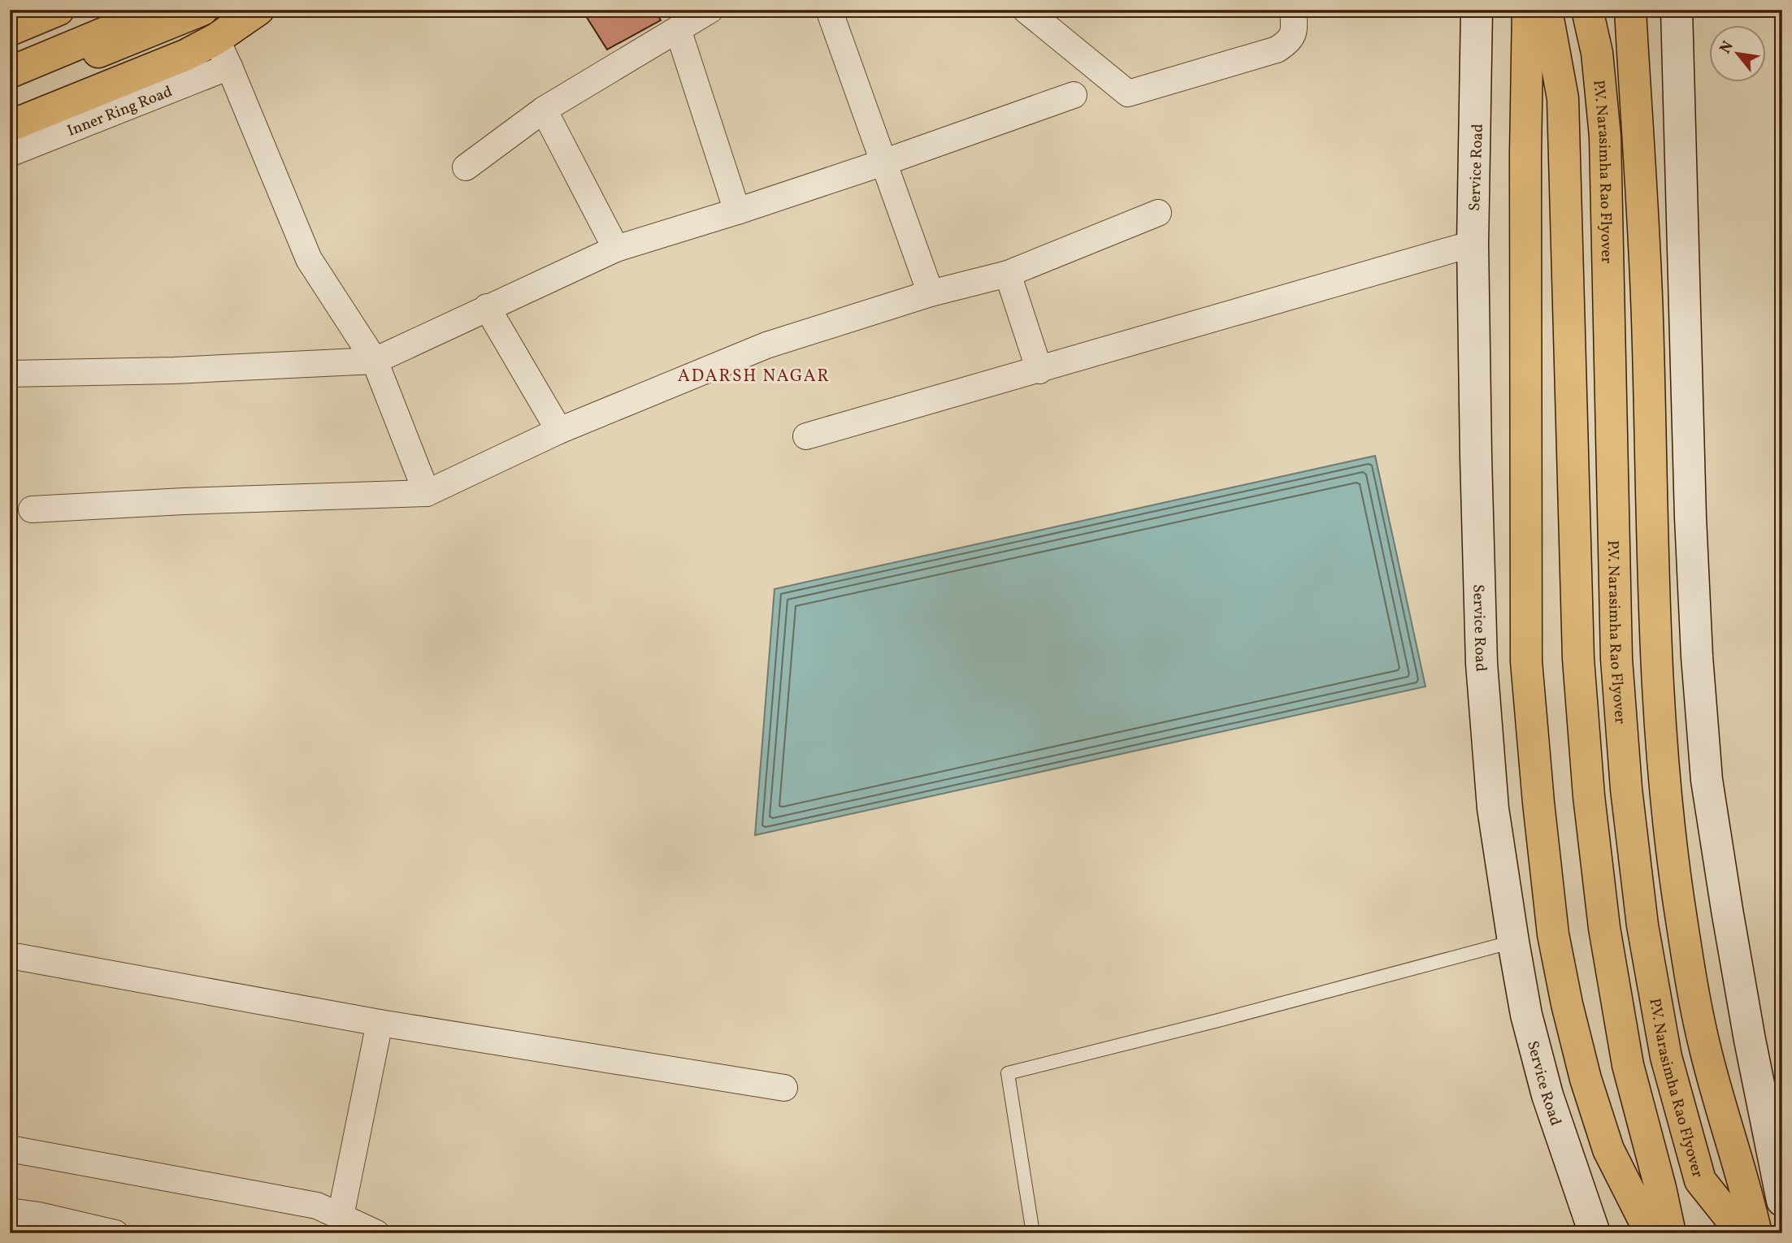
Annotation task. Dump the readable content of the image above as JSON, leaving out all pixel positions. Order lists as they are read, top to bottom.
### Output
{
  "streets": {
    "main road": ["P.V. Narasimha Rao Flyover"],
    "street": ["Inner Ring Road", "Service Road"]
  },
  "districts": ["ADARSH NAGAR"],
  "north": "top left"
}
